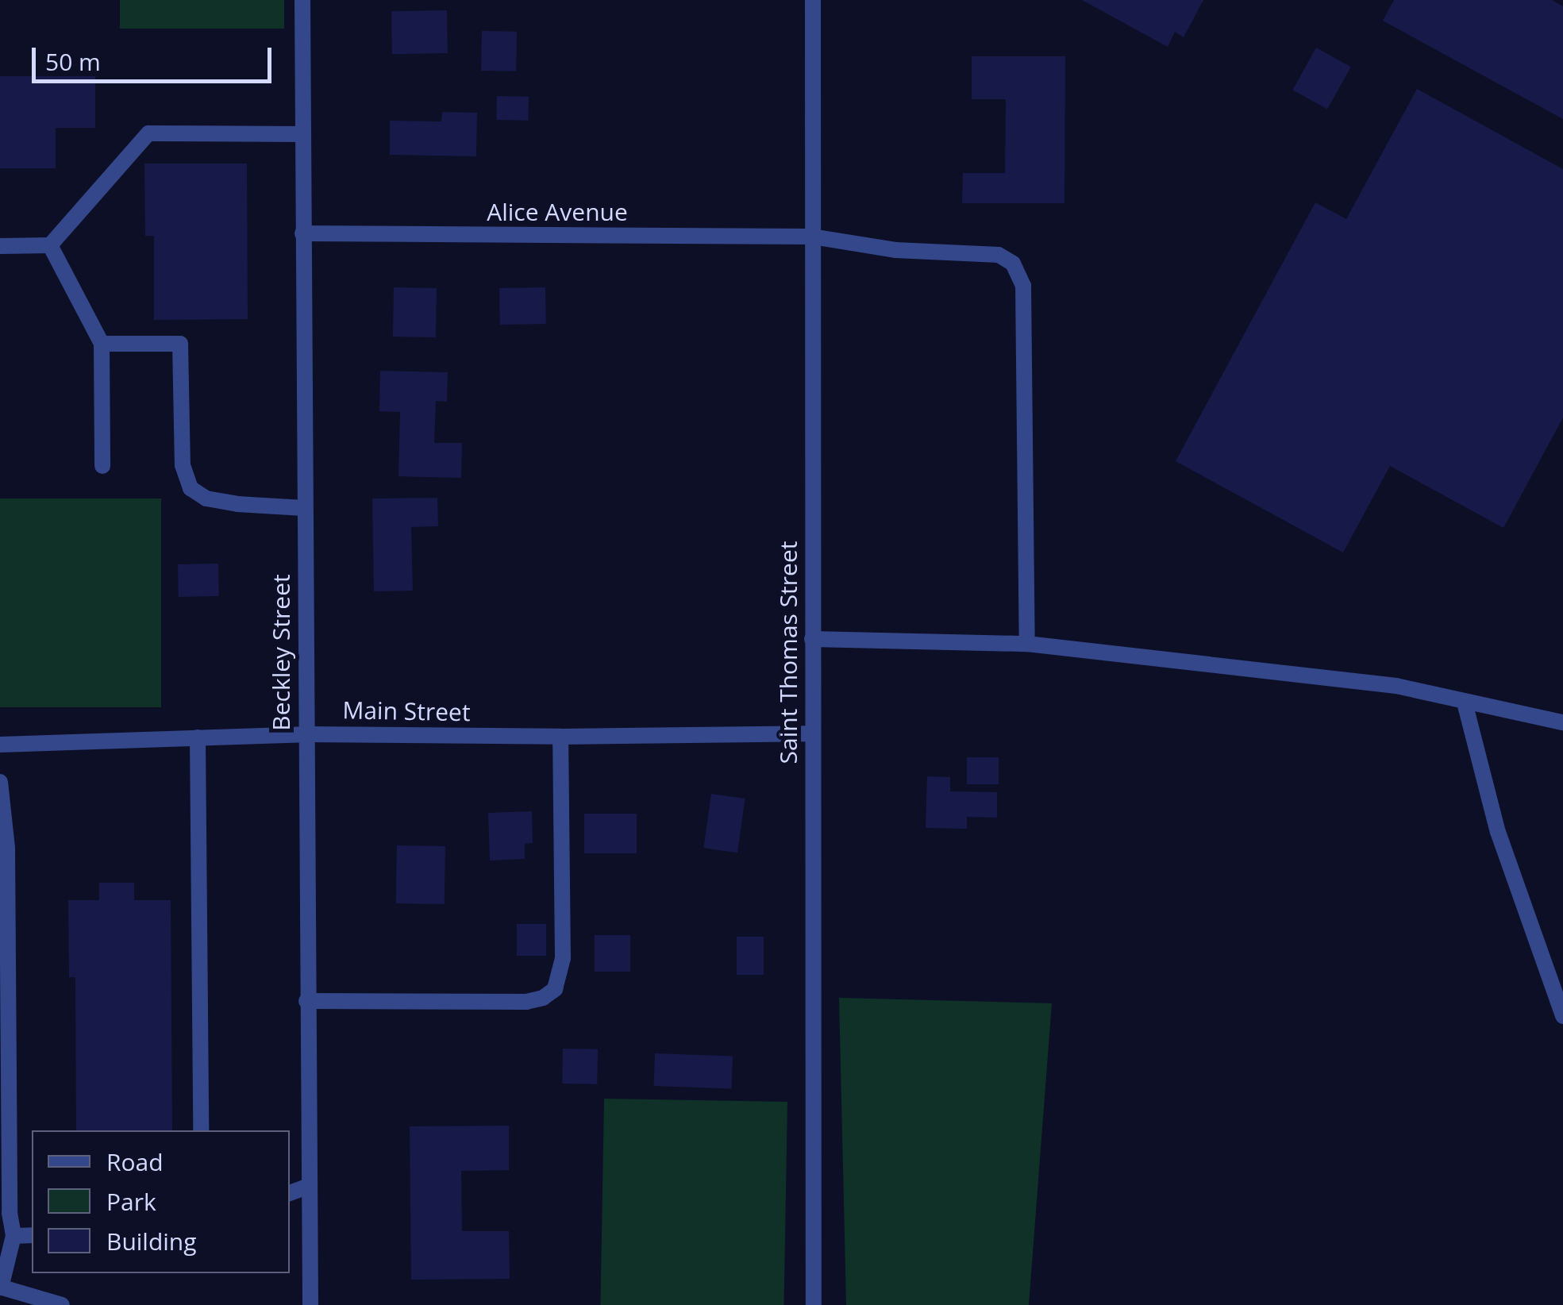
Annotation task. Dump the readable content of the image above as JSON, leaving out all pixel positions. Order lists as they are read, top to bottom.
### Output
{
  "streets": {
    "street": [
      "Alice Avenue",
      "Beckley Street",
      "Saint Thomas Street",
      "Main Street"
    ]
  },
  "crossings": [
    ["Alice Avenue", "Beckley Street"],
    ["Alice Avenue", "Saint Thomas Street"],
    ["Beckley Street", "Main Street"],
    ["Saint Thomas Street", "Main Street"]
  ],
  "legend": ["Road", "Park", "Building"],
  "scale_bar": "50 m"
}
